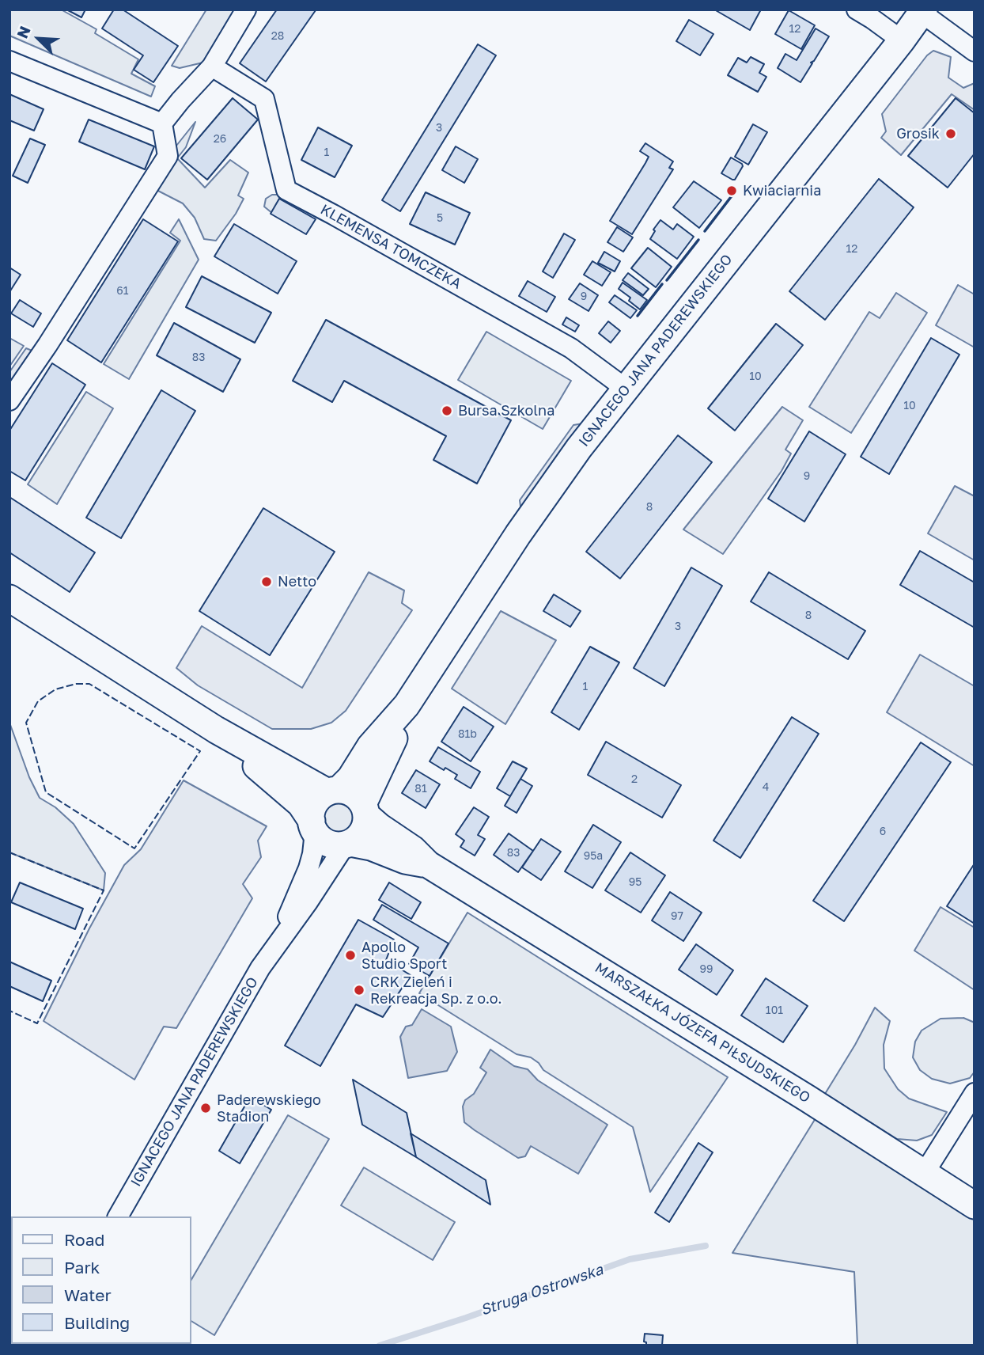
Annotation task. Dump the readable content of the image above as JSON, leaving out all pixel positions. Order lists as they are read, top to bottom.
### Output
{
  "streets": {
    "street": ["KLEMENSA TOMCZEKA", "IGNACEGO JANA PADEREWSKIEGO", "MARSZAŁKA JÓZEFA PIŁSUDSKIEGO"]
  },
  "crossings": [
    ["KLEMENSA TOMCZEKA", "IGNACEGO JANA PADEREWSKIEGO"]
  ],
  "water": ["Struga Ostrowska"],
  "places": [
    "Grosik",
    "Kwiaciarnia",
    "Bursa Szkolna",
    "Netto",
    "Apollo Studio Sport",
    "CRK Zieleń i Rekreacja Sp. z o.o.",
    "Paderewskiego Stadion"
  ],
  "house_numbers": [
    "12",
    "28",
    "3",
    "26",
    "1",
    "5",
    "12",
    "61",
    "9",
    "83",
    "10",
    "10",
    "9",
    "8",
    "8",
    "3",
    "1",
    "81b",
    "2",
    "4",
    "81",
    "6",
    "83",
    "95a",
    "95",
    "97",
    "99",
    "101"
  ],
  "legend": [
    "Road",
    "Park",
    "Water",
    "Building"
  ],
  "north": "top left"
}
